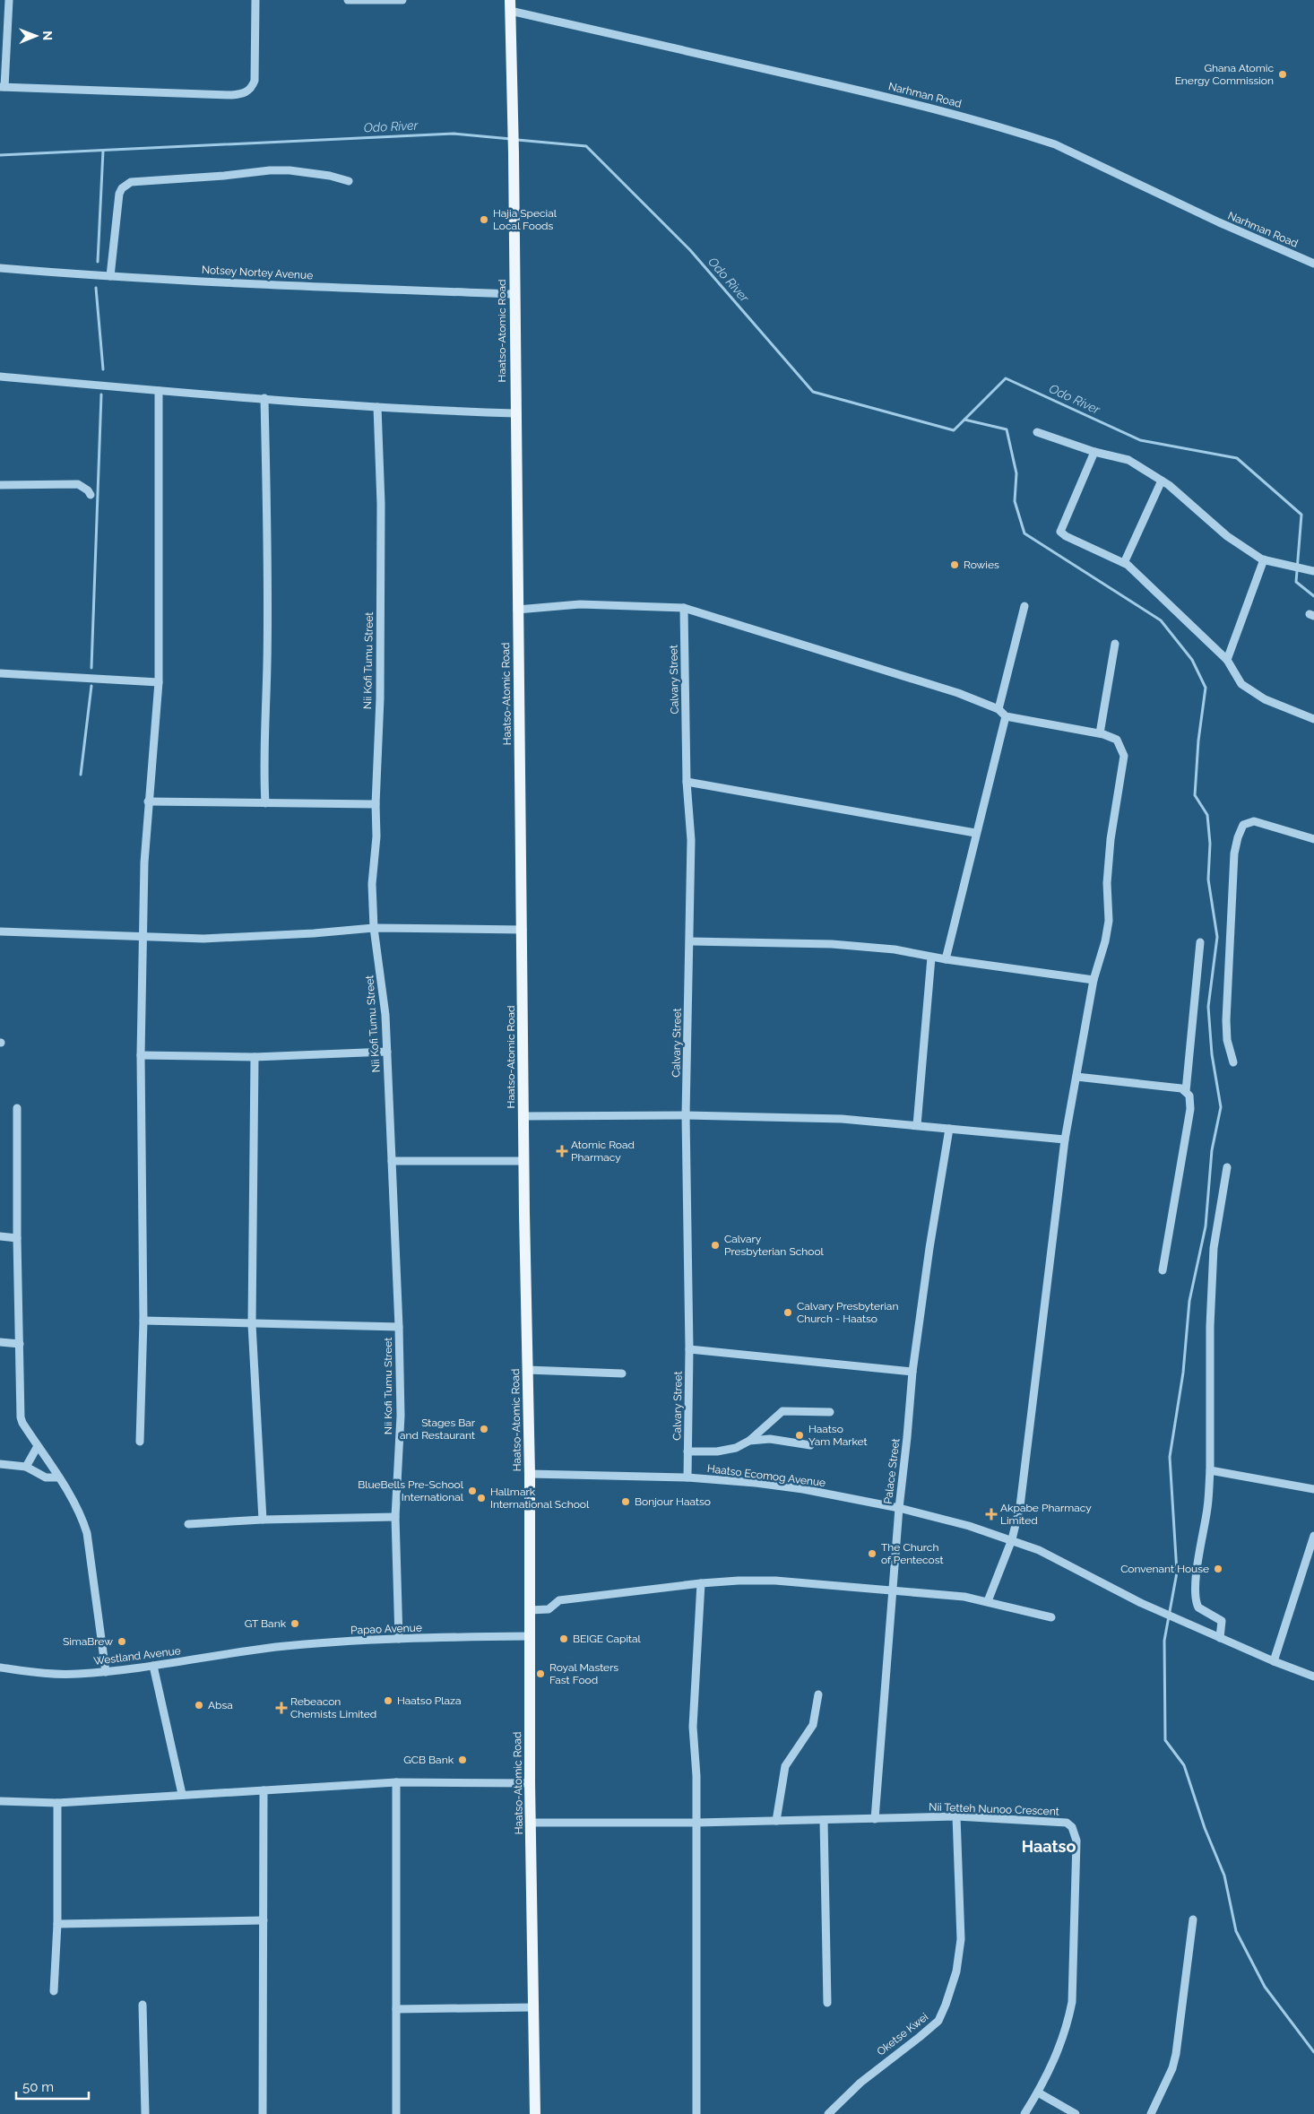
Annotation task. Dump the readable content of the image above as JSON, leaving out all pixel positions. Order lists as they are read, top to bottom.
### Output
{
  "streets": {
    "main road": ["Haatso-Atomic Road"],
    "street": [
      "Narhman Road",
      "Notsey Nortey Avenue",
      "Nii Kofi Tumu Street",
      "Calvary Street",
      "Palace Street",
      "Haatso Ecomog Avenue",
      "Papao Avenue",
      "Westland Avenue",
      "Nii Tetteh Nunoo Crescent",
      "Oketse Kwei"
    ]
  },
  "crossings": [
    ["Narhman Road", "Haatso-Atomic Road"],
    ["Notsey Nortey Avenue", "Haatso-Atomic Road"],
    ["Haatso-Atomic Road", "Haatso Ecomog Avenue"],
    ["Haatso-Atomic Road", "Papao Avenue"],
    ["Haatso-Atomic Road", "Nii Tetteh Nunoo Crescent"],
    ["Nii Kofi Tumu Street", "Papao Avenue"],
    ["Calvary Street", "Haatso Ecomog Avenue"],
    ["Palace Street", "Haatso Ecomog Avenue"],
    ["Palace Street", "Nii Tetteh Nunoo Crescent"],
    ["Papao Avenue", "Westland Avenue"],
    ["Nii Tetteh Nunoo Crescent", "Oketse Kwei"]
  ],
  "districts": ["Haatso"],
  "water": ["Odo River"],
  "places": {
    "other": [
      "Ghana Atomic Energy Commission",
      "Hajia Special Local Foods",
      "Rowies",
      "Calvary Presbyterian School",
      "Calvary Presbyterian Church - Haatso",
      "Stages Bar and Restaurant",
      "Haatso Yam Market",
      "BlueBells Pre-School International",
      "Hallmark International School",
      "Bonjour Haatso",
      "The Church of Pentecost",
      "Convenant House",
      "GT Bank",
      "BEIGE Capital",
      "SimaBrew",
      "Royal Masters Fast Food",
      "Haatso Plaza",
      "Absa",
      "GCB Bank"
    ],
    "health": ["Atomic Road Pharmacy", "Akpabe Pharmacy Limited", "Rebeacon Chemists Limited"]
  },
  "scale_bar": "50 m",
  "north": "right"
}
